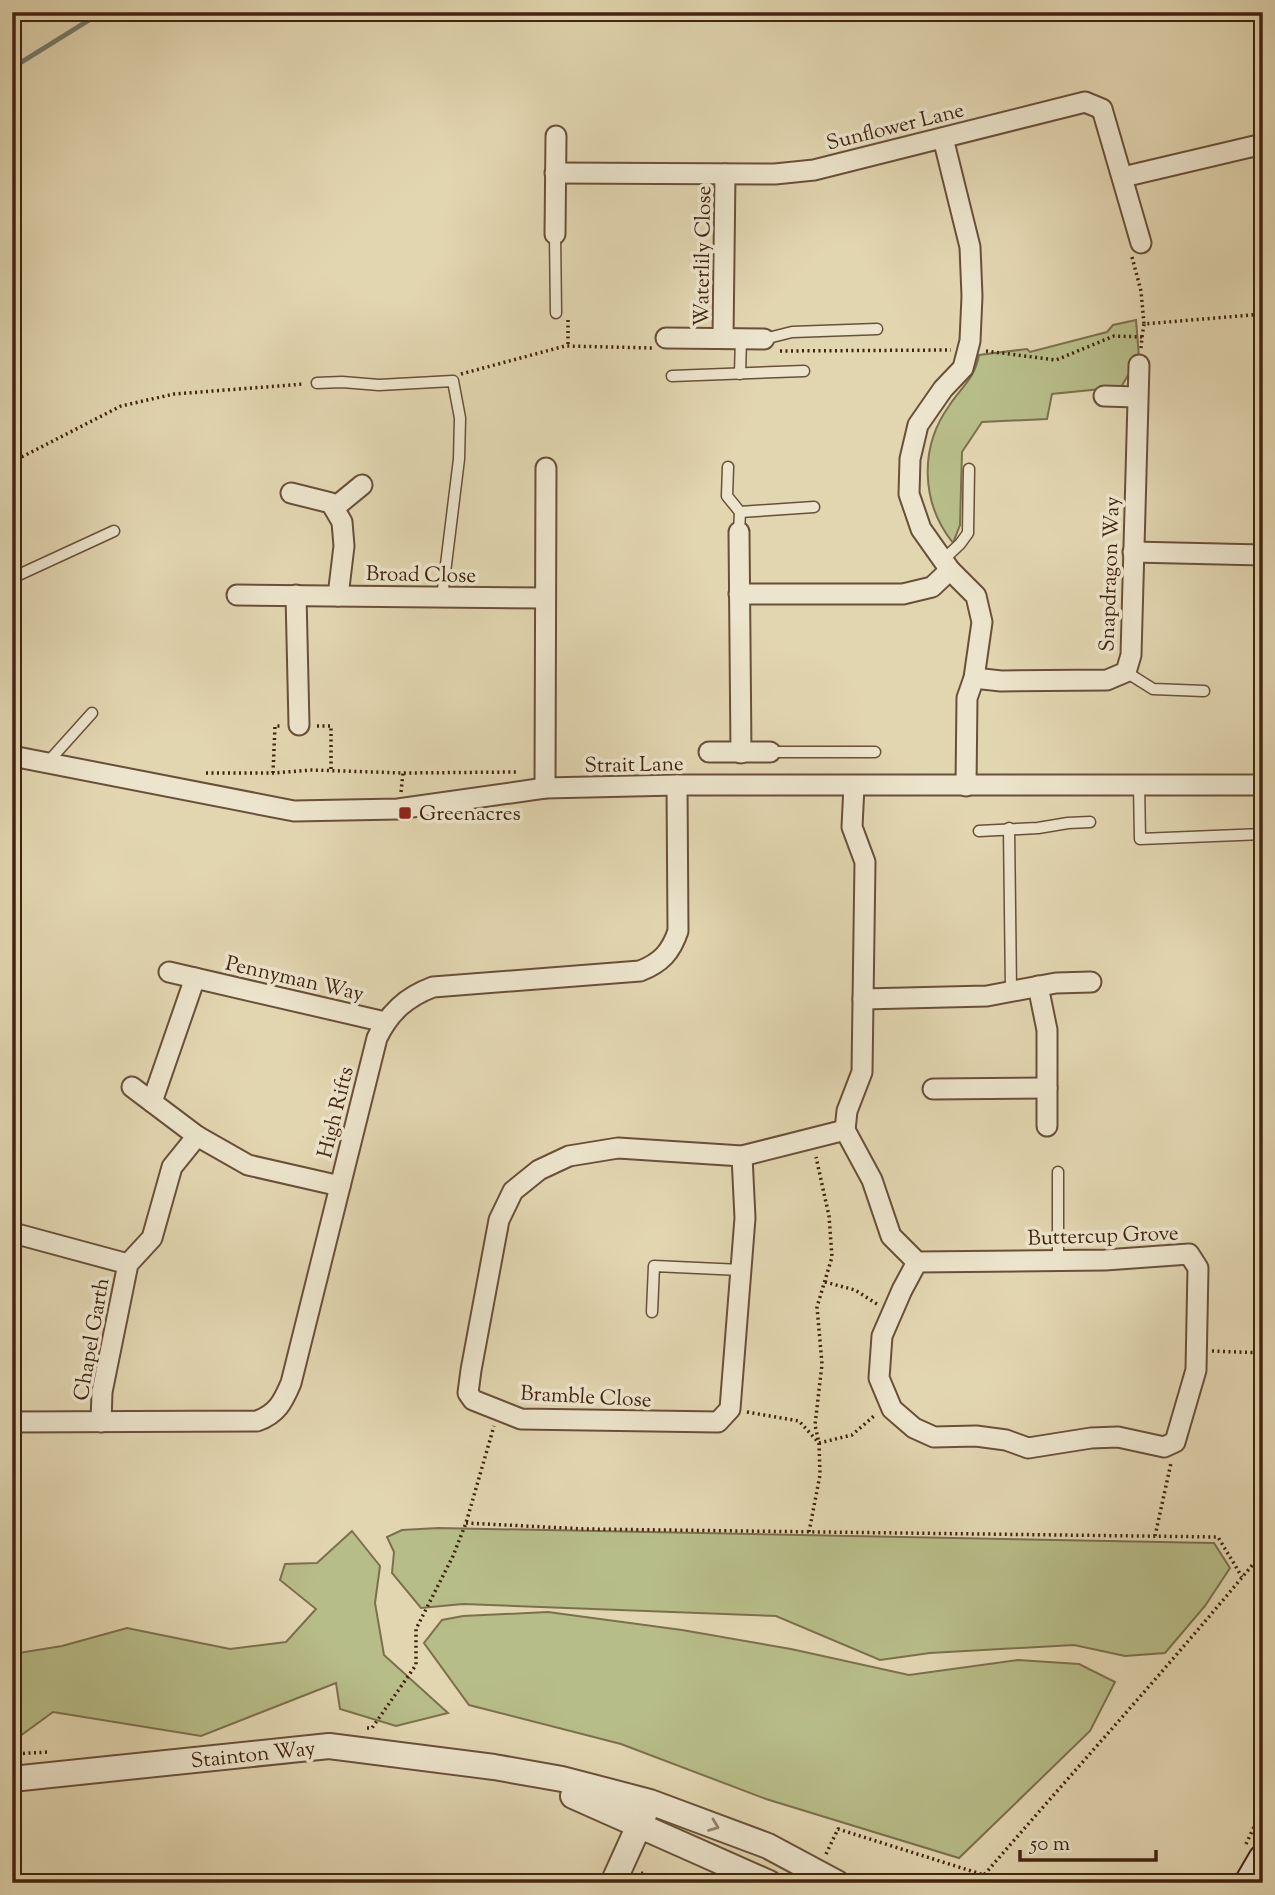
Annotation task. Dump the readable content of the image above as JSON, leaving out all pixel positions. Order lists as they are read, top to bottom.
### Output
{
  "streets": {
    "street": [
      "Sunflower Lane",
      "Waterlily Close",
      "Broad Close",
      "Snapdragon Way",
      "Strait Lane",
      "Pennyman Way",
      "High Rifts",
      "Buttercup Grove",
      "Chapel Garth",
      "Bramble Close",
      "Stainton Way"
    ]
  },
  "crossings": [
    ["Sunflower Lane", "Waterlily Close"],
    ["Strait Lane", "High Rifts"],
    ["Pennyman Way", "High Rifts"],
    ["High Rifts", "Chapel Garth"]
  ],
  "places": {
    "transit": ["Greenacres"]
  },
  "scale_bar": "50 m"
}
